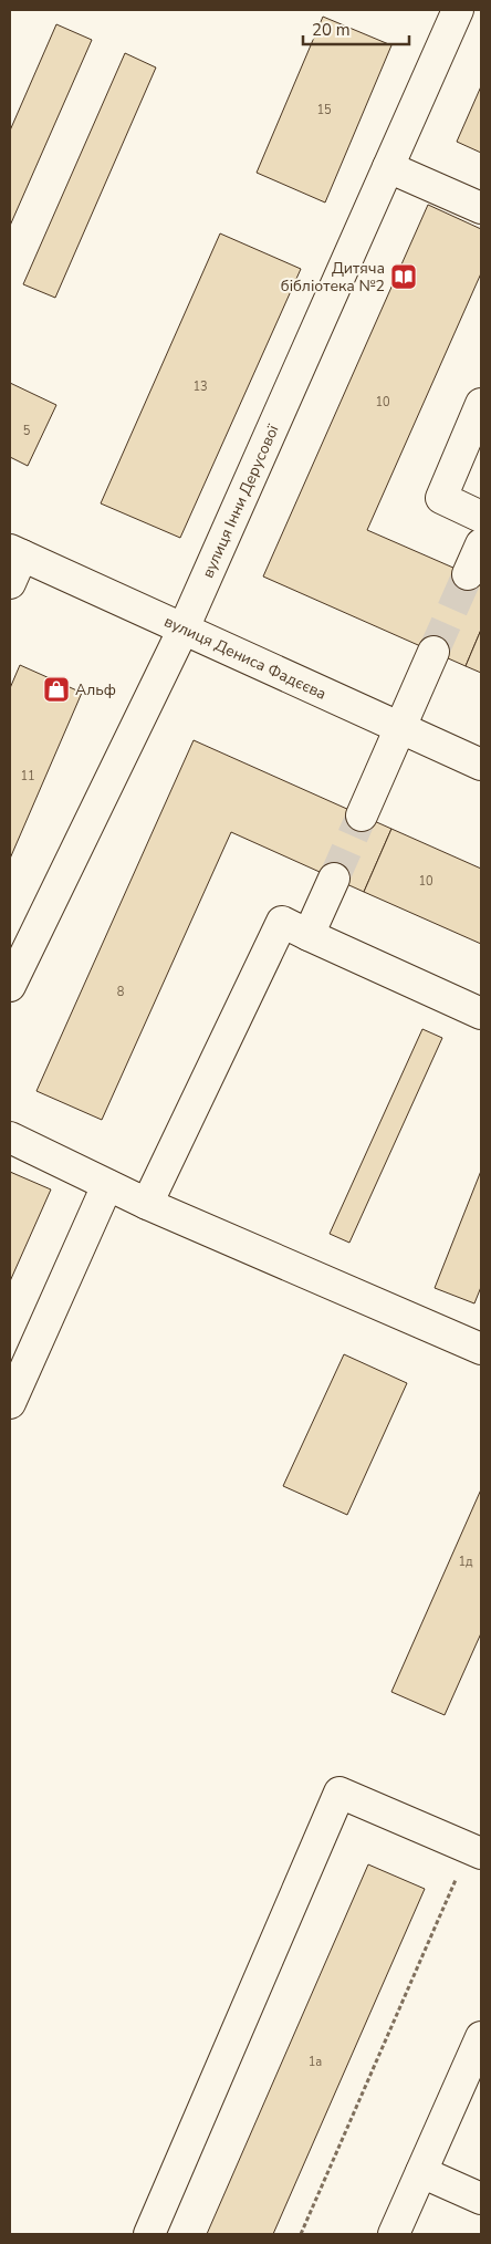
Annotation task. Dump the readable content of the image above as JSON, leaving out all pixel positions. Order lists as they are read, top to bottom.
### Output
{
  "streets": {
    "street": ["вулиця Інни Дерусової", "вулиця Дениса Фадєєва"]
  },
  "crossings": [
    ["вулиця Інни Дерусової", "вулиця Дениса Фадєєва"]
  ],
  "places": {
    "library": ["Дитяча бібліотека №2"],
    "shop": ["Альф"]
  },
  "house_numbers": [
    "15",
    "13",
    "10",
    "5",
    "11",
    "10",
    "8",
    "1д",
    "1а"
  ],
  "scale_bar": "20 m"
}
